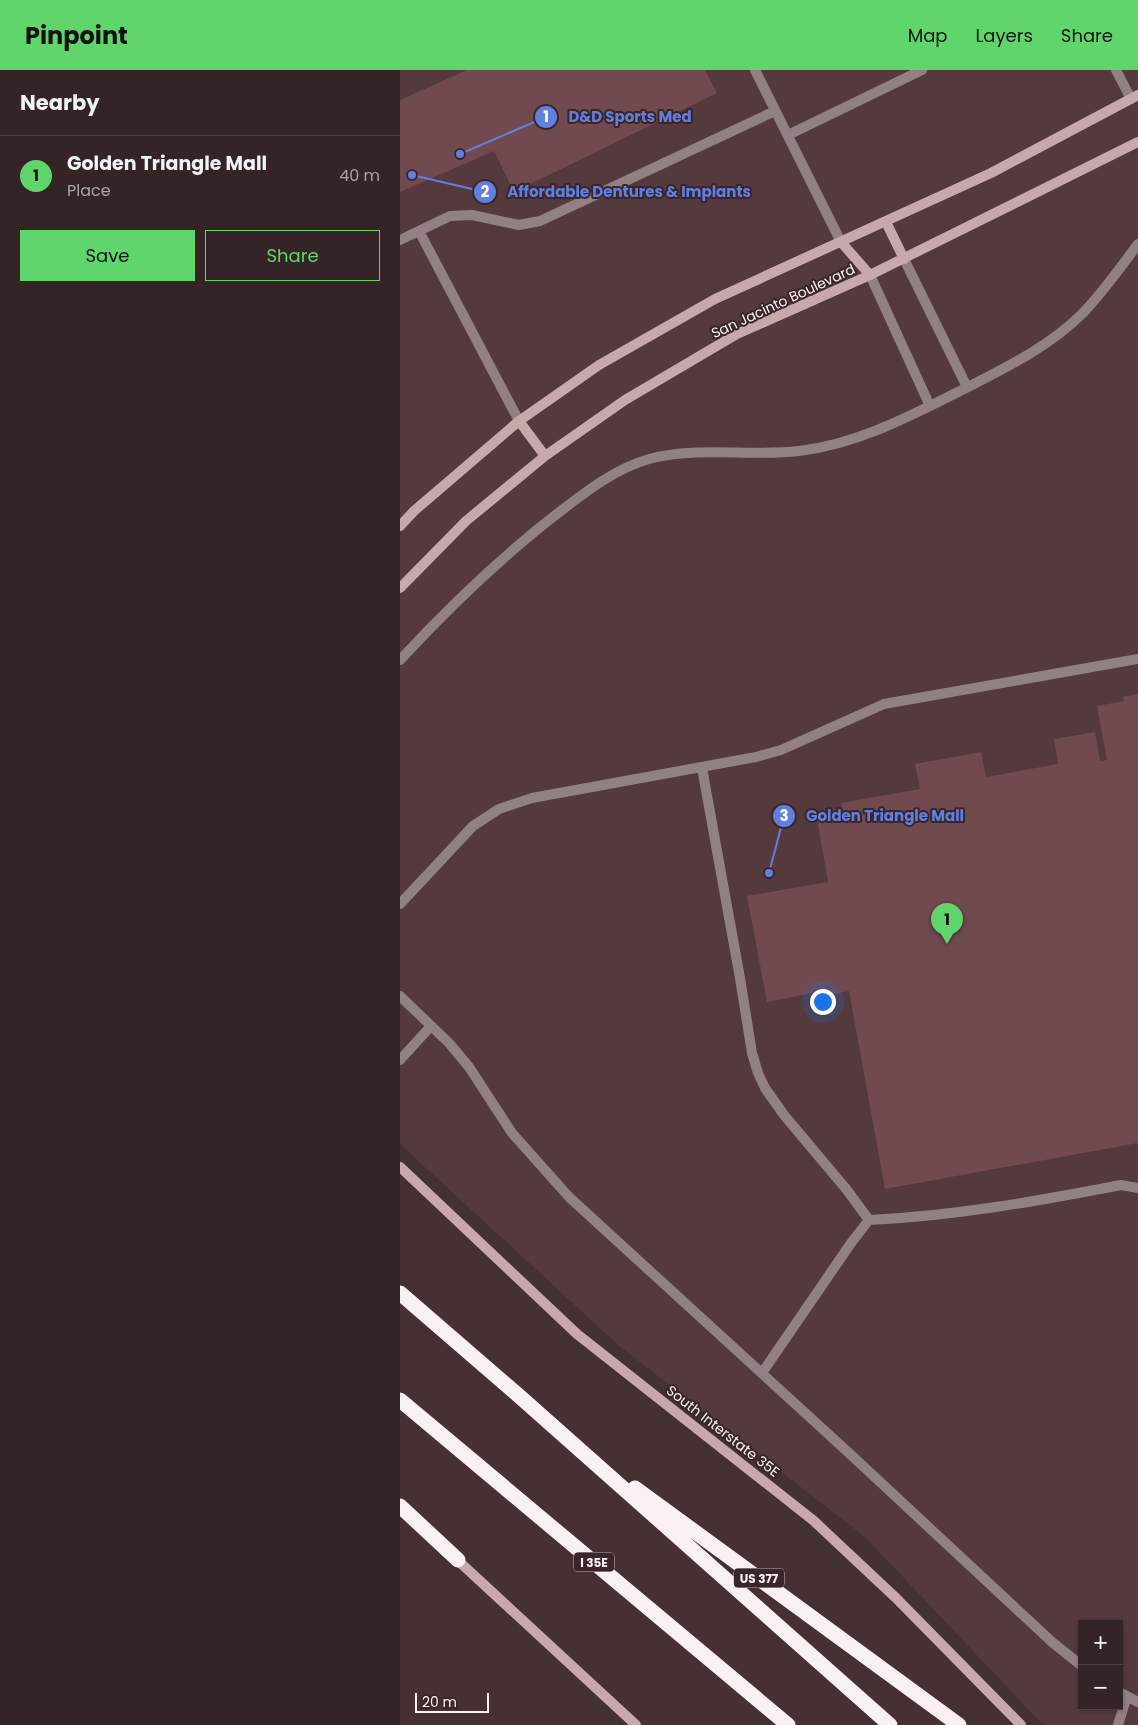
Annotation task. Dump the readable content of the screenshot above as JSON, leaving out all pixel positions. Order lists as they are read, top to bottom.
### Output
{
  "streets": {
    "highway": ["I 35E", "US 377"],
    "street": ["San Jacinto Boulevard", "South Interstate 35E"]
  },
  "places": ["D&D Sports Med", "Affordable Dentures & Implants", "Golden Triangle Mall"],
  "scale_bar": "20 m",
  "page": {
    "header": "Pinpoint",
    "nav": ["Map", "Layers", "Share"],
    "heading": "Nearby",
    "list": [
      {
        "mark": "1",
        "name": "Golden Triangle Mall",
        "note": "Place",
        "value": "40 m"
      }
    ],
    "buttons": ["Save", "Share"],
    "pins": "1",
    "map_buttons": ["+", "−"],
    "scale": "20 m"
  }
}
